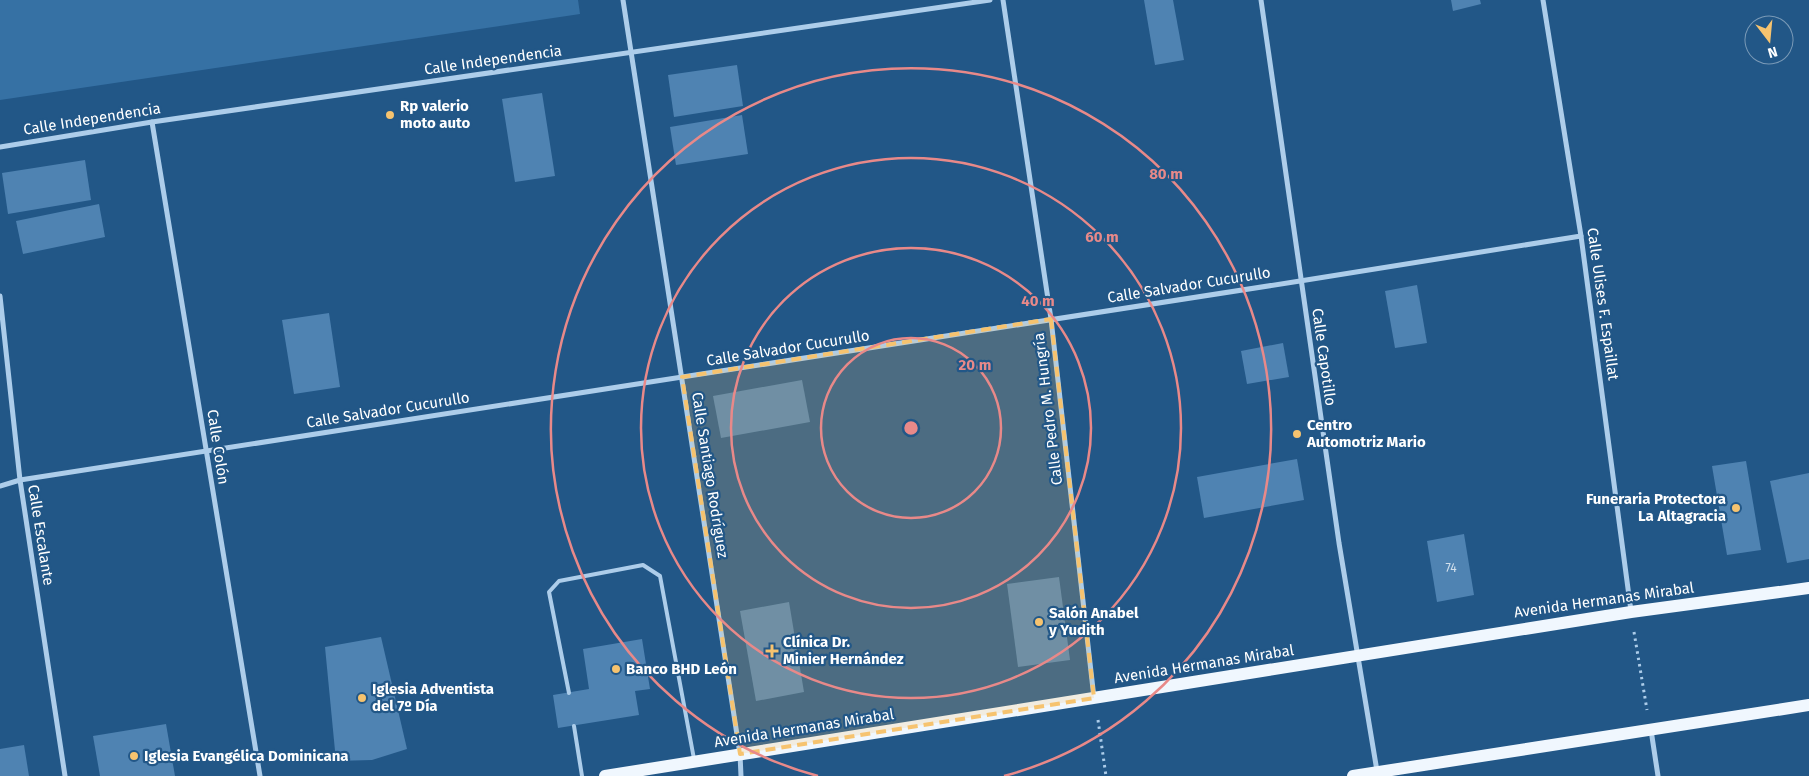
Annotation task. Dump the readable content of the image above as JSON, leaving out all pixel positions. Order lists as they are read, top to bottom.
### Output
{
  "streets": {
    "main road": ["Avenida Hermanas Mirabal"],
    "street": [
      "Calle Independencia",
      "Calle Salvador Cucurullo",
      "Calle Ulises F. Espaillat",
      "Calle Capotillo",
      "Calle Pedro M. Hungría",
      "Calle Colón",
      "Calle Santiago Rodríguez",
      "Calle Escalante"
    ]
  },
  "crossings": [
    ["Calle Independencia", "Calle Colón"],
    ["Calle Independencia", "Calle Santiago Rodríguez"],
    ["Calle Salvador Cucurullo", "Calle Ulises F. Espaillat"],
    ["Calle Salvador Cucurullo", "Calle Capotillo"],
    ["Calle Salvador Cucurullo", "Calle Pedro M. Hungría"],
    ["Calle Salvador Cucurullo", "Calle Colón"],
    ["Calle Salvador Cucurullo", "Calle Santiago Rodríguez"],
    ["Calle Salvador Cucurullo", "Calle Escalante"],
    ["Calle Ulises F. Espaillat", "Avenida Hermanas Mirabal"],
    ["Calle Capotillo", "Avenida Hermanas Mirabal"],
    ["Calle Pedro M. Hungría", "Avenida Hermanas Mirabal"],
    ["Calle Santiago Rodríguez", "Avenida Hermanas Mirabal"]
  ],
  "places": {
    "other": [
      "Rp valerio moto auto",
      "Centro Automotriz Mario",
      "Funeraria Protectora La Altagracia",
      "Salón Anabel y Yudith",
      "Banco BHD León",
      "Iglesia Adventista del 7º Día",
      "Iglesia Evangélica Dominicana"
    ],
    "health": ["Clínica Dr. Minier Hernández"]
  },
  "house_numbers": ["74"],
  "north": "bottom",
  "rings": [
    "80 m",
    "60 m",
    "40 m",
    "20 m"
  ]
}
